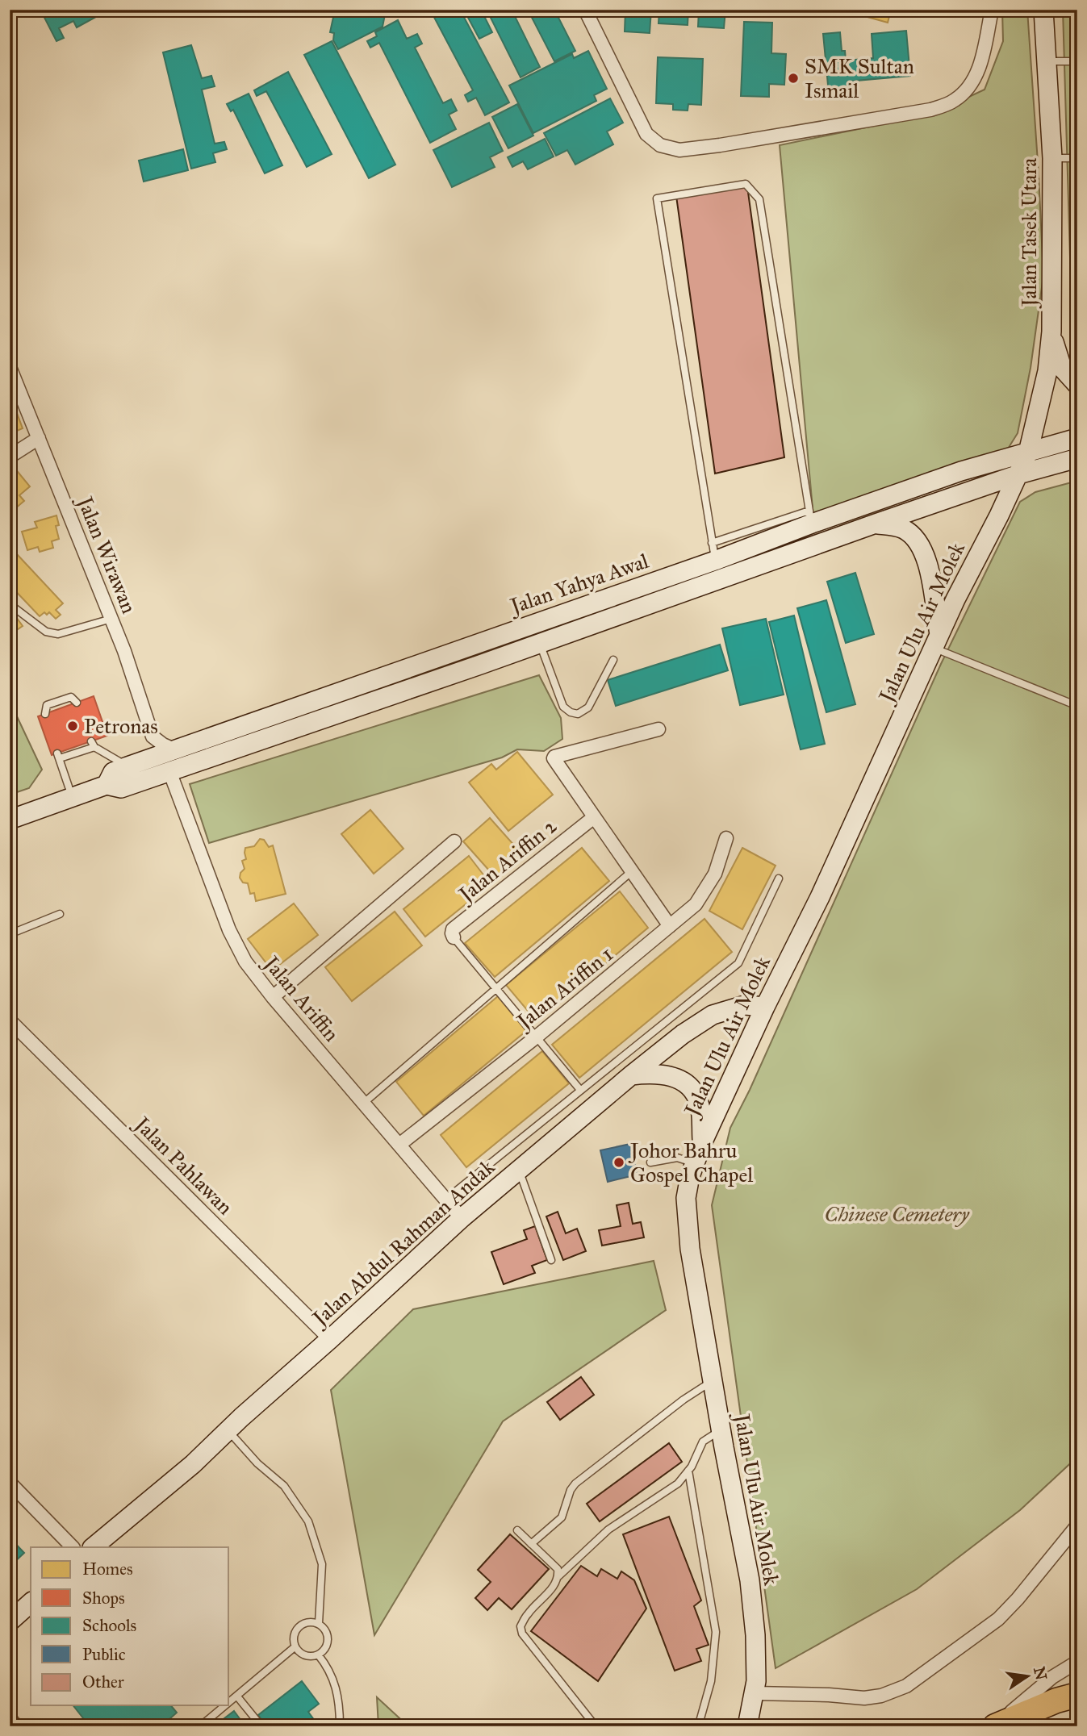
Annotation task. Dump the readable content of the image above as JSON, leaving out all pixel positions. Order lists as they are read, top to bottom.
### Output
{
  "streets": {
    "street": [
      "Jalan Tasek Utara",
      "Jalan Wirawan",
      "Jalan Yahya Awal",
      "Jalan Ulu Air Molek",
      "Jalan Ariffin 2",
      "Jalan Ariffin 1",
      "Jalan Ariffin",
      "Jalan Pahlawan",
      "Jalan Abdul Rahman Andak"
    ]
  },
  "crossings": [
    ["Jalan Tasek Utara", "Jalan Yahya Awal"],
    ["Jalan Tasek Utara", "Jalan Ulu Air Molek"],
    ["Jalan Yahya Awal", "Jalan Ulu Air Molek"],
    ["Jalan Yahya Awal", "Jalan Ariffin"],
    ["Jalan Ulu Air Molek", "Jalan Abdul Rahman Andak"],
    ["Jalan Ariffin 1", "Jalan Ariffin"],
    ["Jalan Ariffin", "Jalan Abdul Rahman Andak"],
    ["Jalan Pahlawan", "Jalan Abdul Rahman Andak"]
  ],
  "parks": ["Chinese Cemetery"],
  "places": ["SMK Sultan Ismail", "Petronas", "Johor Bahru Gospel Chapel"],
  "legend": [
    "Homes",
    "Shops",
    "Schools",
    "Public",
    "Other"
  ],
  "north": "right"
}
